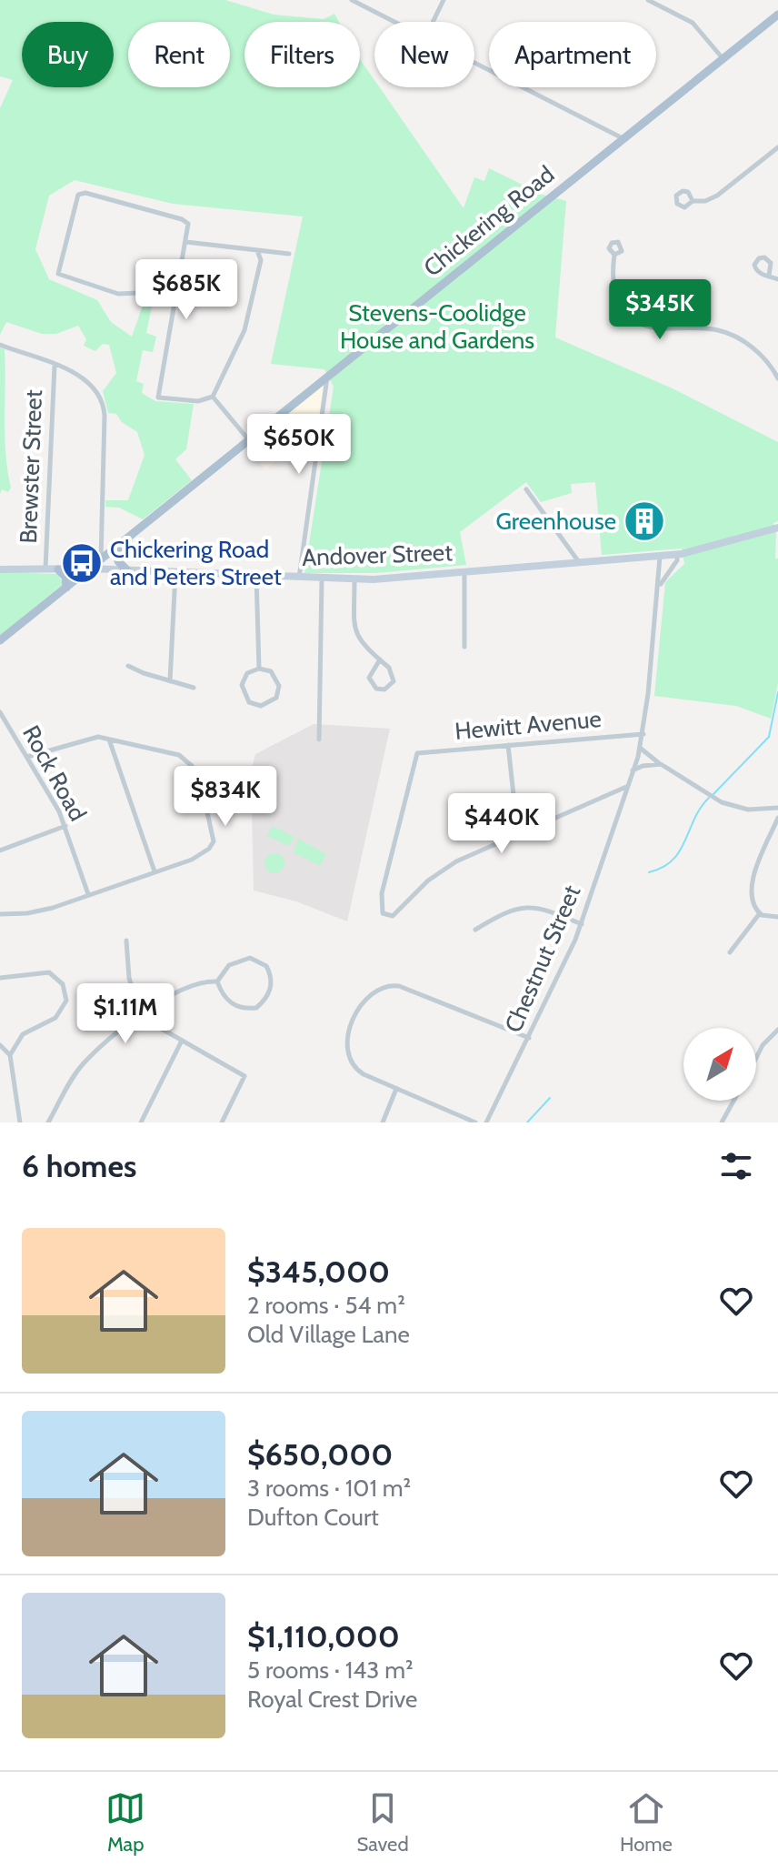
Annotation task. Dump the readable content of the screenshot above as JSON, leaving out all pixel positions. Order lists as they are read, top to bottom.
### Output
{
  "streets": {
    "main road": ["Chickering Road", "Andover Street"],
    "street": [
      "Brewster Street",
      "Hewitt Avenue",
      "Rock Road",
      "Chestnut Street"
    ]
  },
  "crossings": [
    ["Chickering Road", "Andover Street"],
    ["Brewster Street", "Andover Street"],
    ["Andover Street", "Chestnut Street"],
    ["Hewitt Avenue", "Chestnut Street"]
  ],
  "parks": ["Stevens-Coolidge House and Gardens"],
  "places": {
    "building": ["Greenhouse"],
    "bus stop": ["Chickering Road and Peters Street"]
  },
  "north": "top right",
  "page": {
    "chip": [
      "Buy",
      "Rent",
      "Filters",
      "New",
      "Apartment"
    ],
    "price": [
      "$685K",
      "$345K",
      "$650K",
      "$834K",
      "$440K",
      "$1.11M"
    ],
    "heading": "6 homes",
    "list": [
      {
        "name": "$345,000",
        "note": "2 rooms · 54 m² · Old Village Lane"
      },
      {
        "name": "$650,000",
        "note": "3 rooms · 101 m² · Dufton Court"
      },
      {
        "name": "$1,110,000",
        "note": "5 rooms · 143 m² · Royal Crest Drive"
      }
    ],
    "tabs": ["Map", "Saved", "Home"]
  }
}
